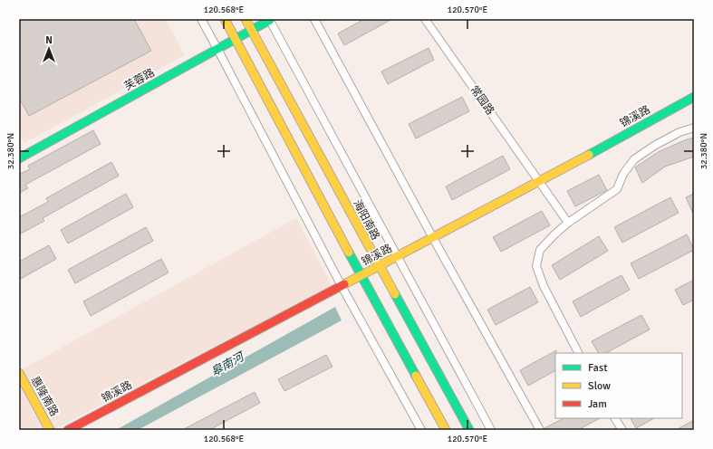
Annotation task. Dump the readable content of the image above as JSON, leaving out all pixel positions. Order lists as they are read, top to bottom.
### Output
{
  "streets": {
    "street": [
      "芙蓉路",
      "常园路",
      "锦溪路",
      "海阳南路",
      "惠隆南路"
    ]
  },
  "crossings": [
    ["芙蓉路", "海阳南路"],
    ["常园路", "锦溪路"],
    ["锦溪路", "海阳南路"]
  ],
  "water": ["皋南河"],
  "legend": ["Fast", "Slow", "Jam"],
  "north": "top",
  "coordinates": ["120.568°E", "120.570°E", "32.380°N"]
}
